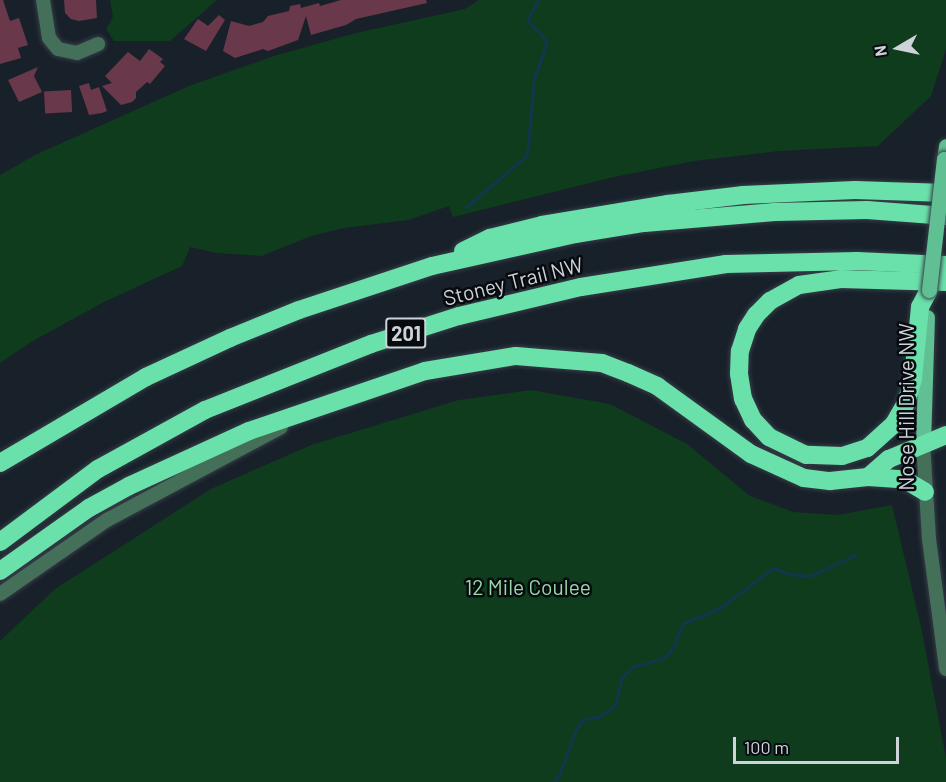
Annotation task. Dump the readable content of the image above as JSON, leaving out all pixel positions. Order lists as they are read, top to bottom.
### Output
{
  "streets": {
    "highway": ["Stoney Trail NW", "201"],
    "main road": ["Nose Hill Drive NW"]
  },
  "parks": ["12 Mile Coulee"],
  "scale_bar": "100 m",
  "north": "left"
}
